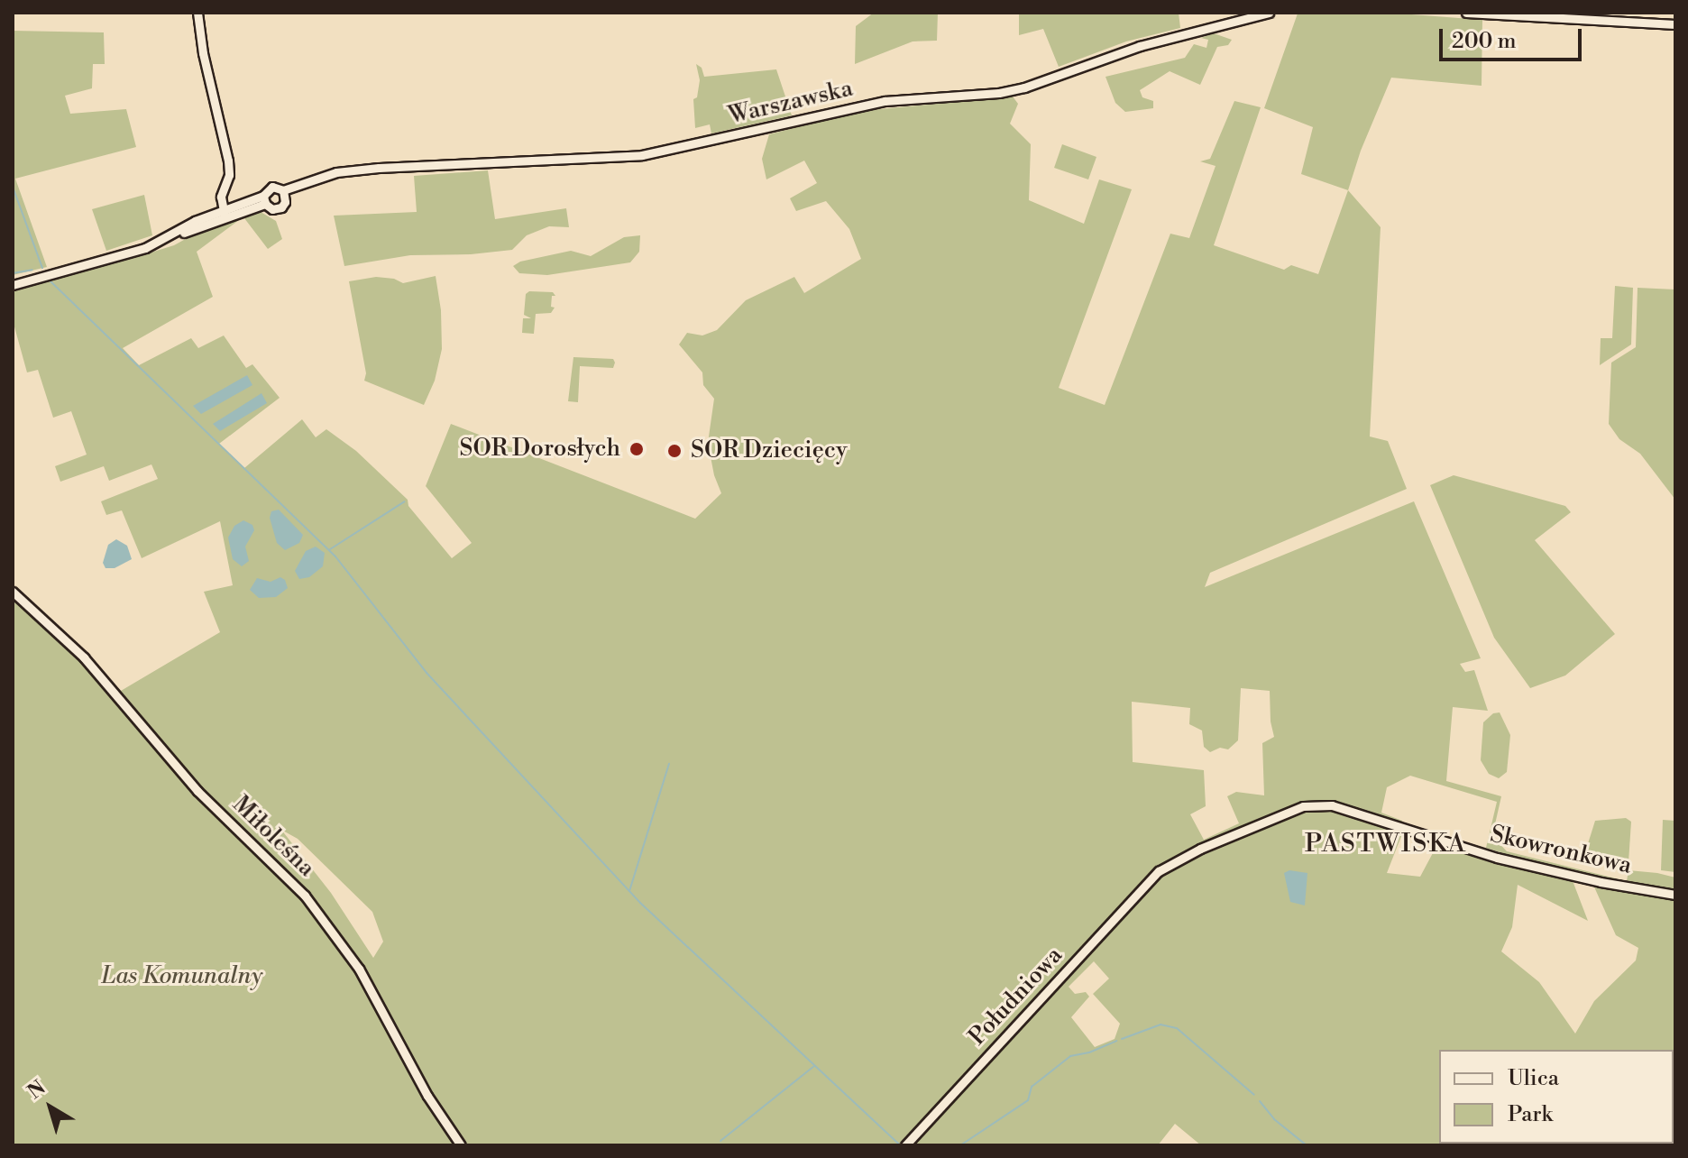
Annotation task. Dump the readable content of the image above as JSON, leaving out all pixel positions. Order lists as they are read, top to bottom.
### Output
{
  "streets": {
    "street": [
      "Warszawska",
      "Miłoleśna",
      "Skowronkowa",
      "Południowa"
    ]
  },
  "crossings": [
    ["Skowronkowa", "Południowa"]
  ],
  "districts": ["PASTWISKA"],
  "parks": ["Las Komunalny"],
  "places": ["SOR Dorosłych", "SOR Dziecięcy"],
  "legend": ["Ulica", "Park"],
  "scale_bar": "200 m",
  "north": "top left"
}
